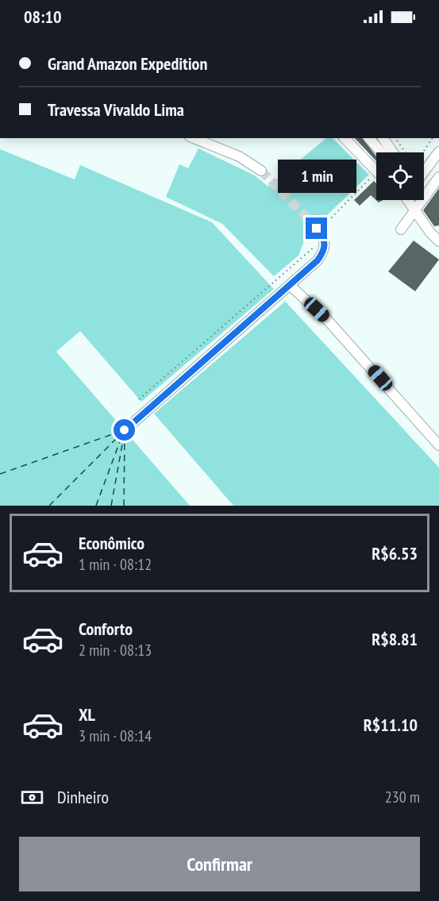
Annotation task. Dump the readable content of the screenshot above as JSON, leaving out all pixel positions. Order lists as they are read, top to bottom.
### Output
{
  "page": {
    "status": "08:10",
    "banner": ["Grand Amazon Expedition", "Travessa Vivaldo Lima"],
    "bubble": "1 min",
    "list": [
      {
        "name": "Econômico",
        "note": "1 min · 08:12",
        "value": "R$6.53"
      },
      {
        "name": "Conforto",
        "note": "2 min · 08:13",
        "value": "R$8.81"
      },
      {
        "name": "XL",
        "note": "3 min · 08:14",
        "value": "R$11.10"
      }
    ],
    "pay": ["Dinheiro", "230 m"],
    "buttons": "Confirmar"
  }
}
